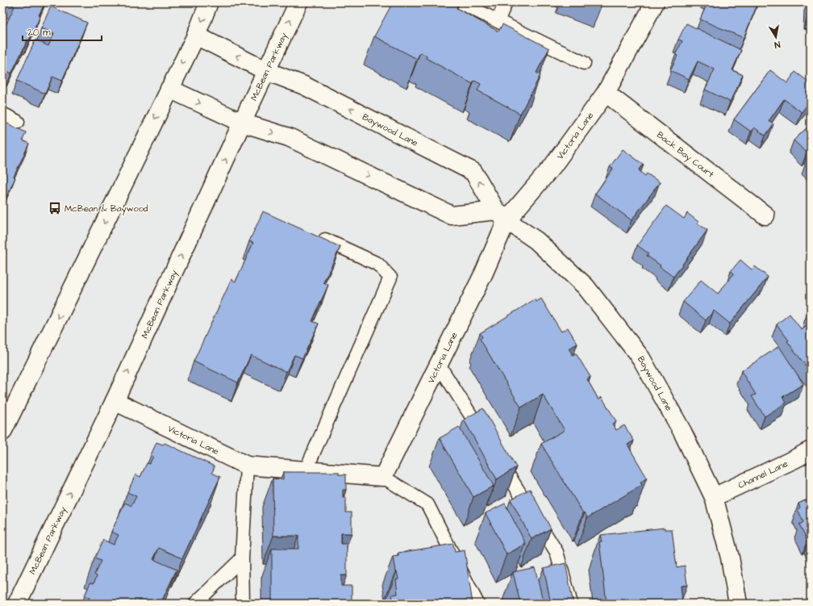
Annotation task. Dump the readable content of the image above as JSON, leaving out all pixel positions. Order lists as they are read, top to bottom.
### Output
{
  "streets": {
    "street": [
      "McBean Parkway",
      "Baywood Lane",
      "Victoria Lane",
      "Back Bay Court",
      "Channel Lane"
    ]
  },
  "crossings": [
    ["McBean Parkway", "Baywood Lane"],
    ["McBean Parkway", "Victoria Lane"],
    ["Baywood Lane", "Victoria Lane"],
    ["Baywood Lane", "Channel Lane"],
    ["Victoria Lane", "Back Bay Court"]
  ],
  "places": {
    "bus stop": ["McBean & Baywood"]
  },
  "scale_bar": "20 m",
  "north": "bottom"
}
